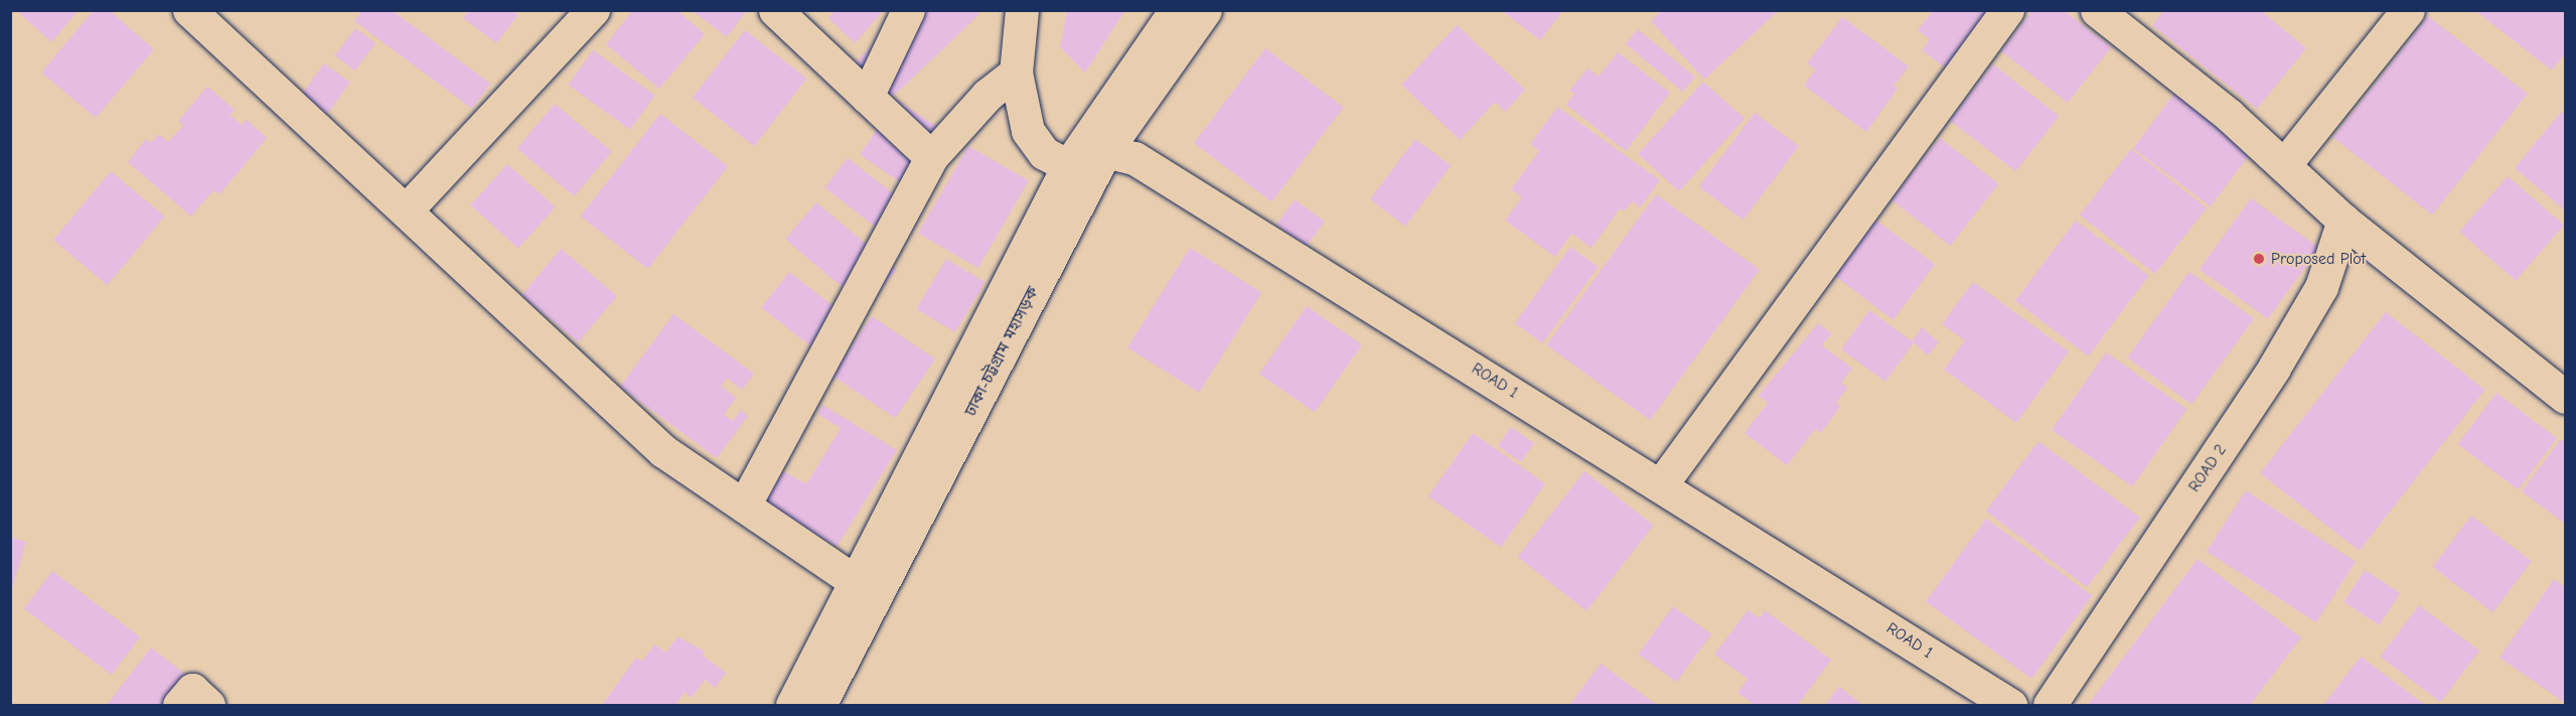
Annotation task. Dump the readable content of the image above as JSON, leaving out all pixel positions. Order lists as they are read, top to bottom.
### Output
{
  "streets": {
    "main road": ["ঢাকা-চট্টগ্রাম মহাসড়ক", "ROAD 1", "ROAD 2"]
  },
  "crossings": [
    ["ঢাকা-চট্টগ্রাম মহাসড়ক", "ROAD 1"]
  ],
  "places": ["Proposed Plot"]
}
